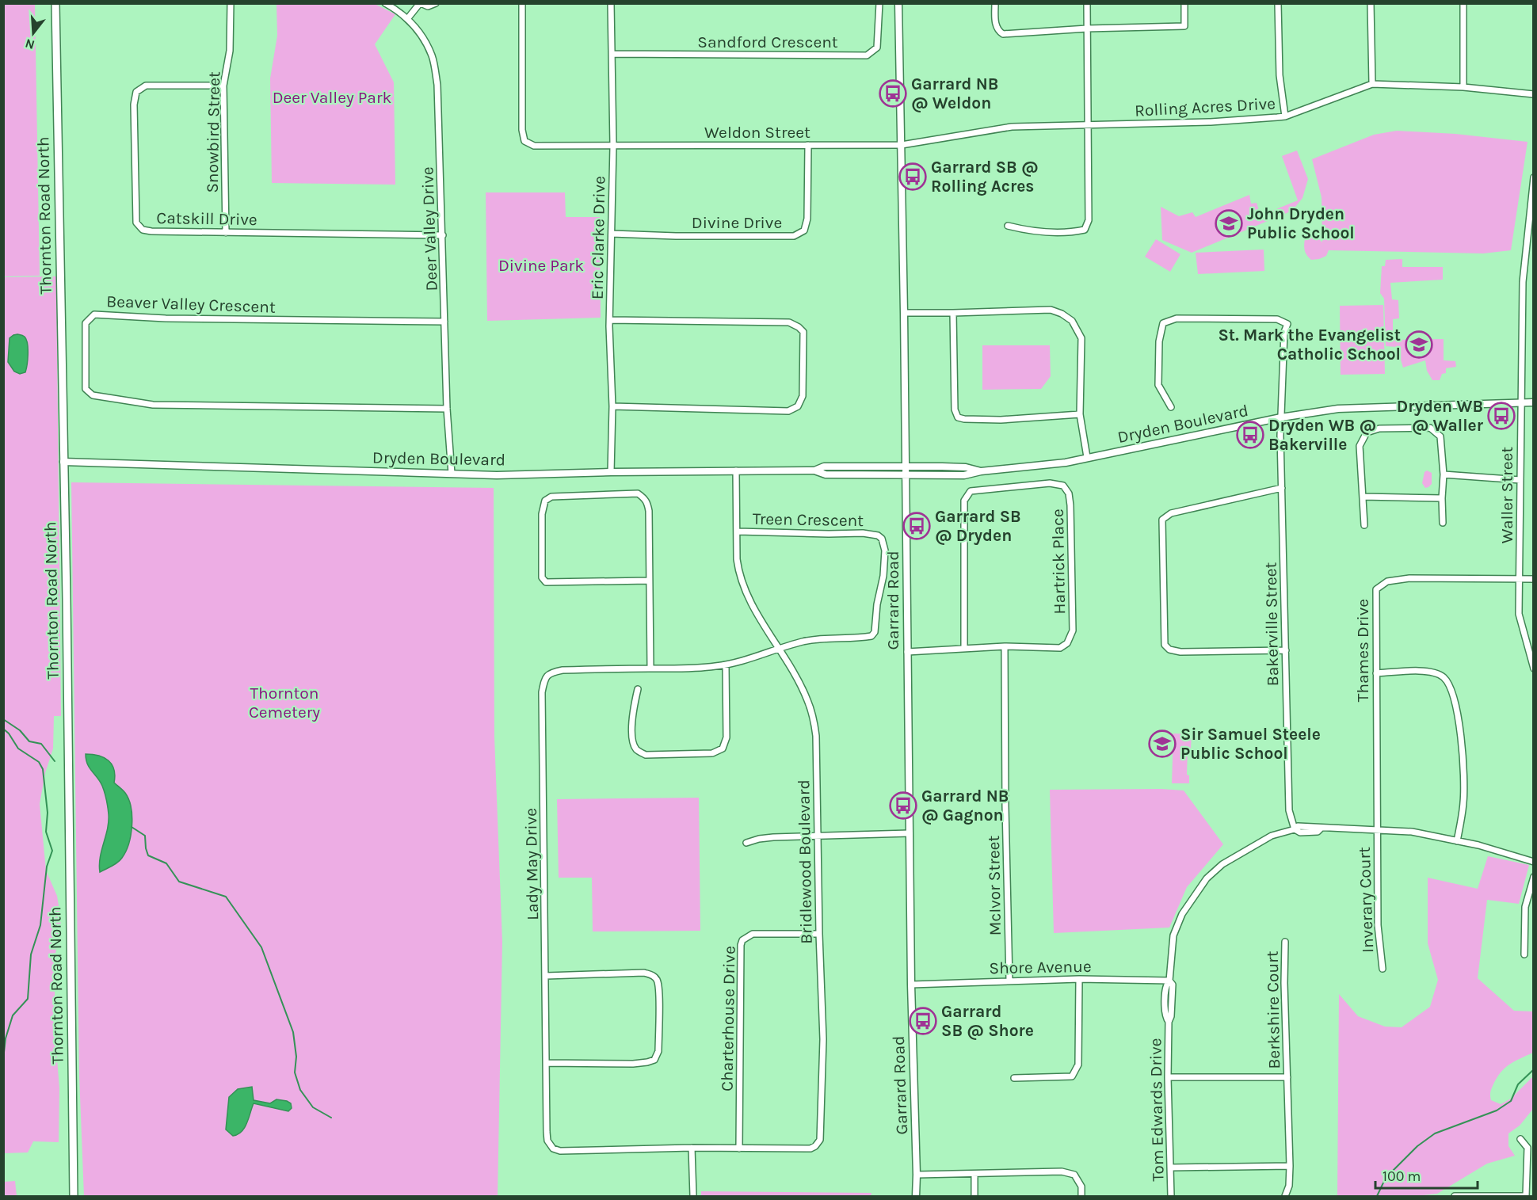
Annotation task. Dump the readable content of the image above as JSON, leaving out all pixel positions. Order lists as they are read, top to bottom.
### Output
{
  "streets": {
    "main road": ["Thornton Road North"],
    "street": [
      "Sandford Crescent",
      "Rolling Acres Drive",
      "Snowbird Street",
      "Weldon Street",
      "Catskill Drive",
      "Divine Drive",
      "Deer Valley Drive",
      "Eric Clarke Drive",
      "Beaver Valley Crescent",
      "Dryden Boulevard",
      "Waller Street",
      "Treen Crescent",
      "Hartrick Place",
      "Garrard Road",
      "Bakerville Street",
      "Thames Drive",
      "Bridlewood Boulevard",
      "Lady May Drive",
      "McIvor Street",
      "Inverary Court",
      "Shore Avenue",
      "Berkshire Court",
      "Charterhouse Drive",
      "Tom Edwards Drive"
    ]
  },
  "crossings": [
    ["Sandford Crescent", "Eric Clarke Drive"],
    ["Rolling Acres Drive", "Weldon Street"],
    ["Rolling Acres Drive", "Garrard Road"],
    ["Snowbird Street", "Catskill Drive"],
    ["Weldon Street", "Divine Drive"],
    ["Weldon Street", "Eric Clarke Drive"],
    ["Weldon Street", "Garrard Road"],
    ["Thornton Road North", "Dryden Boulevard"],
    ["Catskill Drive", "Deer Valley Drive"],
    ["Divine Drive", "Eric Clarke Drive"],
    ["Deer Valley Drive", "Beaver Valley Crescent"],
    ["Deer Valley Drive", "Dryden Boulevard"],
    ["Eric Clarke Drive", "Dryden Boulevard"],
    ["Dryden Boulevard", "Waller Street"],
    ["Dryden Boulevard", "Garrard Road"],
    ["Dryden Boulevard", "Bakerville Street"],
    ["Dryden Boulevard", "Bridlewood Boulevard"],
    ["Waller Street", "Thames Drive"],
    ["Treen Crescent", "Bridlewood Boulevard"],
    ["Treen Crescent", "Lady May Drive"],
    ["Hartrick Place", "Garrard Road"],
    ["Hartrick Place", "McIvor Street"],
    ["Garrard Road", "Shore Avenue"],
    ["Bakerville Street", "Tom Edwards Drive"],
    ["Thames Drive", "Inverary Court"],
    ["Thames Drive", "Tom Edwards Drive"],
    ["Bridlewood Boulevard", "Lady May Drive"],
    ["Bridlewood Boulevard", "Charterhouse Drive"],
    ["McIvor Street", "Shore Avenue"],
    ["Inverary Court", "Tom Edwards Drive"],
    ["Shore Avenue", "Tom Edwards Drive"]
  ],
  "parks": ["Deer Valley Park", "Divine Park", "Thornton Cemetery"],
  "places": {
    "bus stop": [
      "Garrard NB @ Weldon",
      "Garrard SB @ Rolling Acres",
      "Dryden WB @ Waller",
      "Dryden WB @ Bakerville",
      "Garrard SB @ Dryden",
      "Garrard NB @ Gagnon",
      "Garrard SB @ Shore"
    ],
    "school or university": ["John Dryden Public School", "St. Mark the Evangelist Catholic School", "Sir Samuel Steele Public School"]
  },
  "scale_bar": "100 m",
  "north": "bottom"
}
